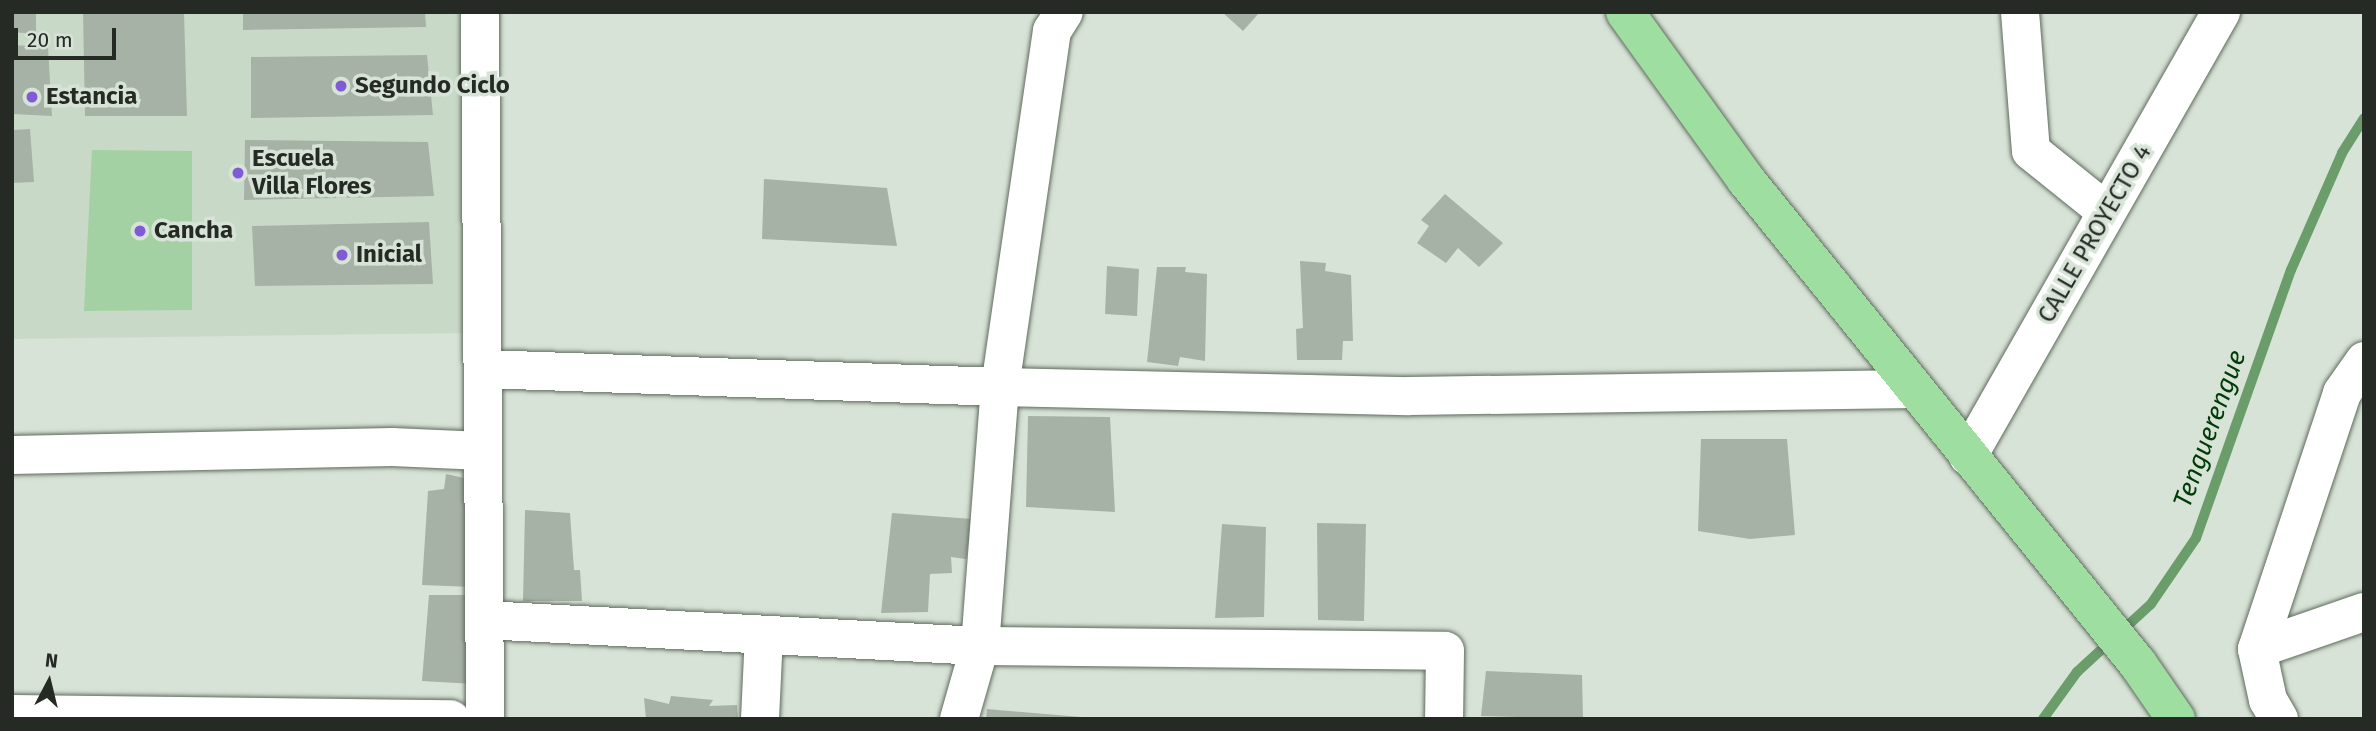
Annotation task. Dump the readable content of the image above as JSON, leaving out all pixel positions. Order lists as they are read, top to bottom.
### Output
{
  "streets": {
    "street": ["CALLE PROYECTO 4"]
  },
  "water": ["Tenguerengue"],
  "places": [
    "Segundo Ciclo",
    "Estancia",
    "Escuela Villa Flores",
    "Cancha",
    "Inicial"
  ],
  "scale_bar": "20 m",
  "north": "top"
}
